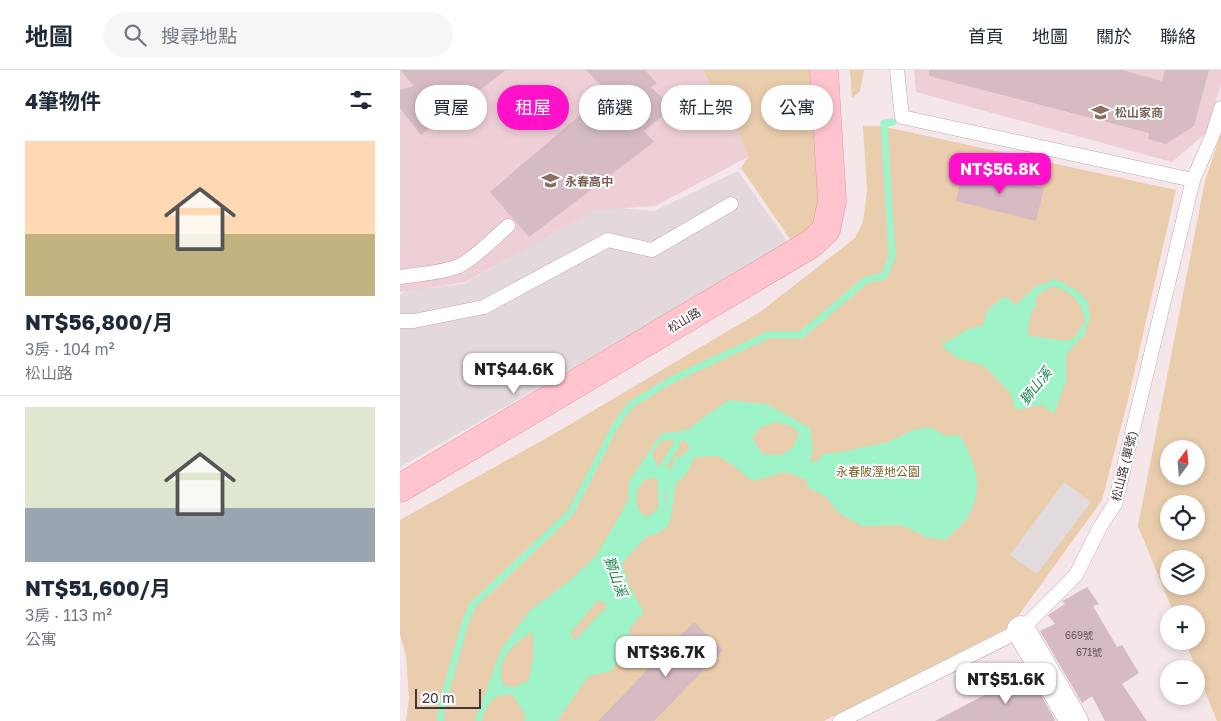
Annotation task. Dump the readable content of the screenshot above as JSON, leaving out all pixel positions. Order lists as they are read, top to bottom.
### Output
{
  "streets": {
    "street": ["松山路"],
    "lane": ["松山路 (單號)"]
  },
  "water": ["獅山溪"],
  "parks": ["永春陂溼地公園"],
  "places": {
    "school or university": ["松山家商", "永春高中"]
  },
  "house_numbers": ["669號", "671號"],
  "scale_bar": "20 m",
  "north": "top",
  "page": {
    "header": "地圖",
    "search": "搜尋地點",
    "nav": [
      "首頁",
      "地圖",
      "關於",
      "聯絡"
    ],
    "heading": "4筆物件",
    "chip": [
      "買屋",
      "租屋",
      "篩選",
      "新上架",
      "公寓"
    ],
    "list": [
      {
        "name": "NT$56,800/月",
        "note": "3房 · 104 m² · 松山路"
      },
      {
        "name": "NT$51,600/月",
        "note": "3房 · 113 m² · 公寓"
      }
    ],
    "price": [
      "NT$56.8K",
      "NT$44.6K",
      "NT$36.7K",
      "NT$51.6K"
    ],
    "map_buttons": ["+", "−"],
    "scale": "20 m"
  }
}
